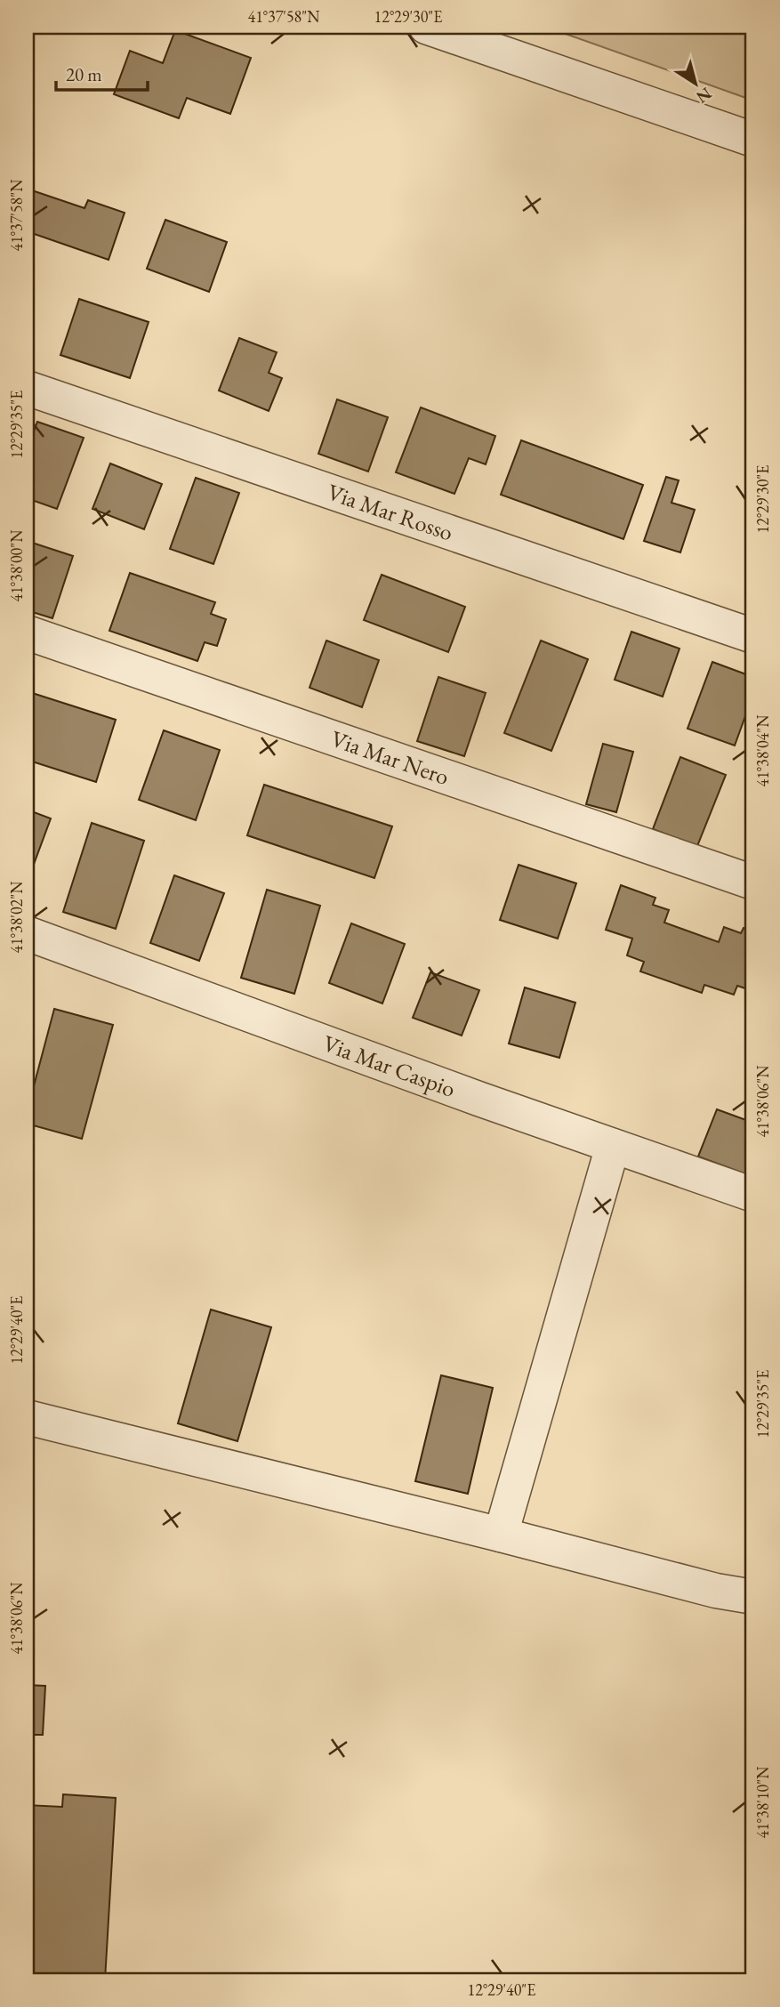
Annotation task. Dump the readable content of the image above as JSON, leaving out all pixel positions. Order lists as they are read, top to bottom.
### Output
{
  "streets": {
    "street": ["Via Mar Rosso", "Via Mar Nero", "Via Mar Caspio"]
  },
  "scale_bar": "20 m",
  "north": "bottom right",
  "coordinates": [
    "41°37'58\"N",
    "12°29'30\"E",
    "12°29'35\"E",
    "41°38'00\"N",
    "41°38'04\"N",
    "41°38'02\"N",
    "41°38'06\"N",
    "12°29'40\"E",
    "41°38'10\"N"
  ]
}
